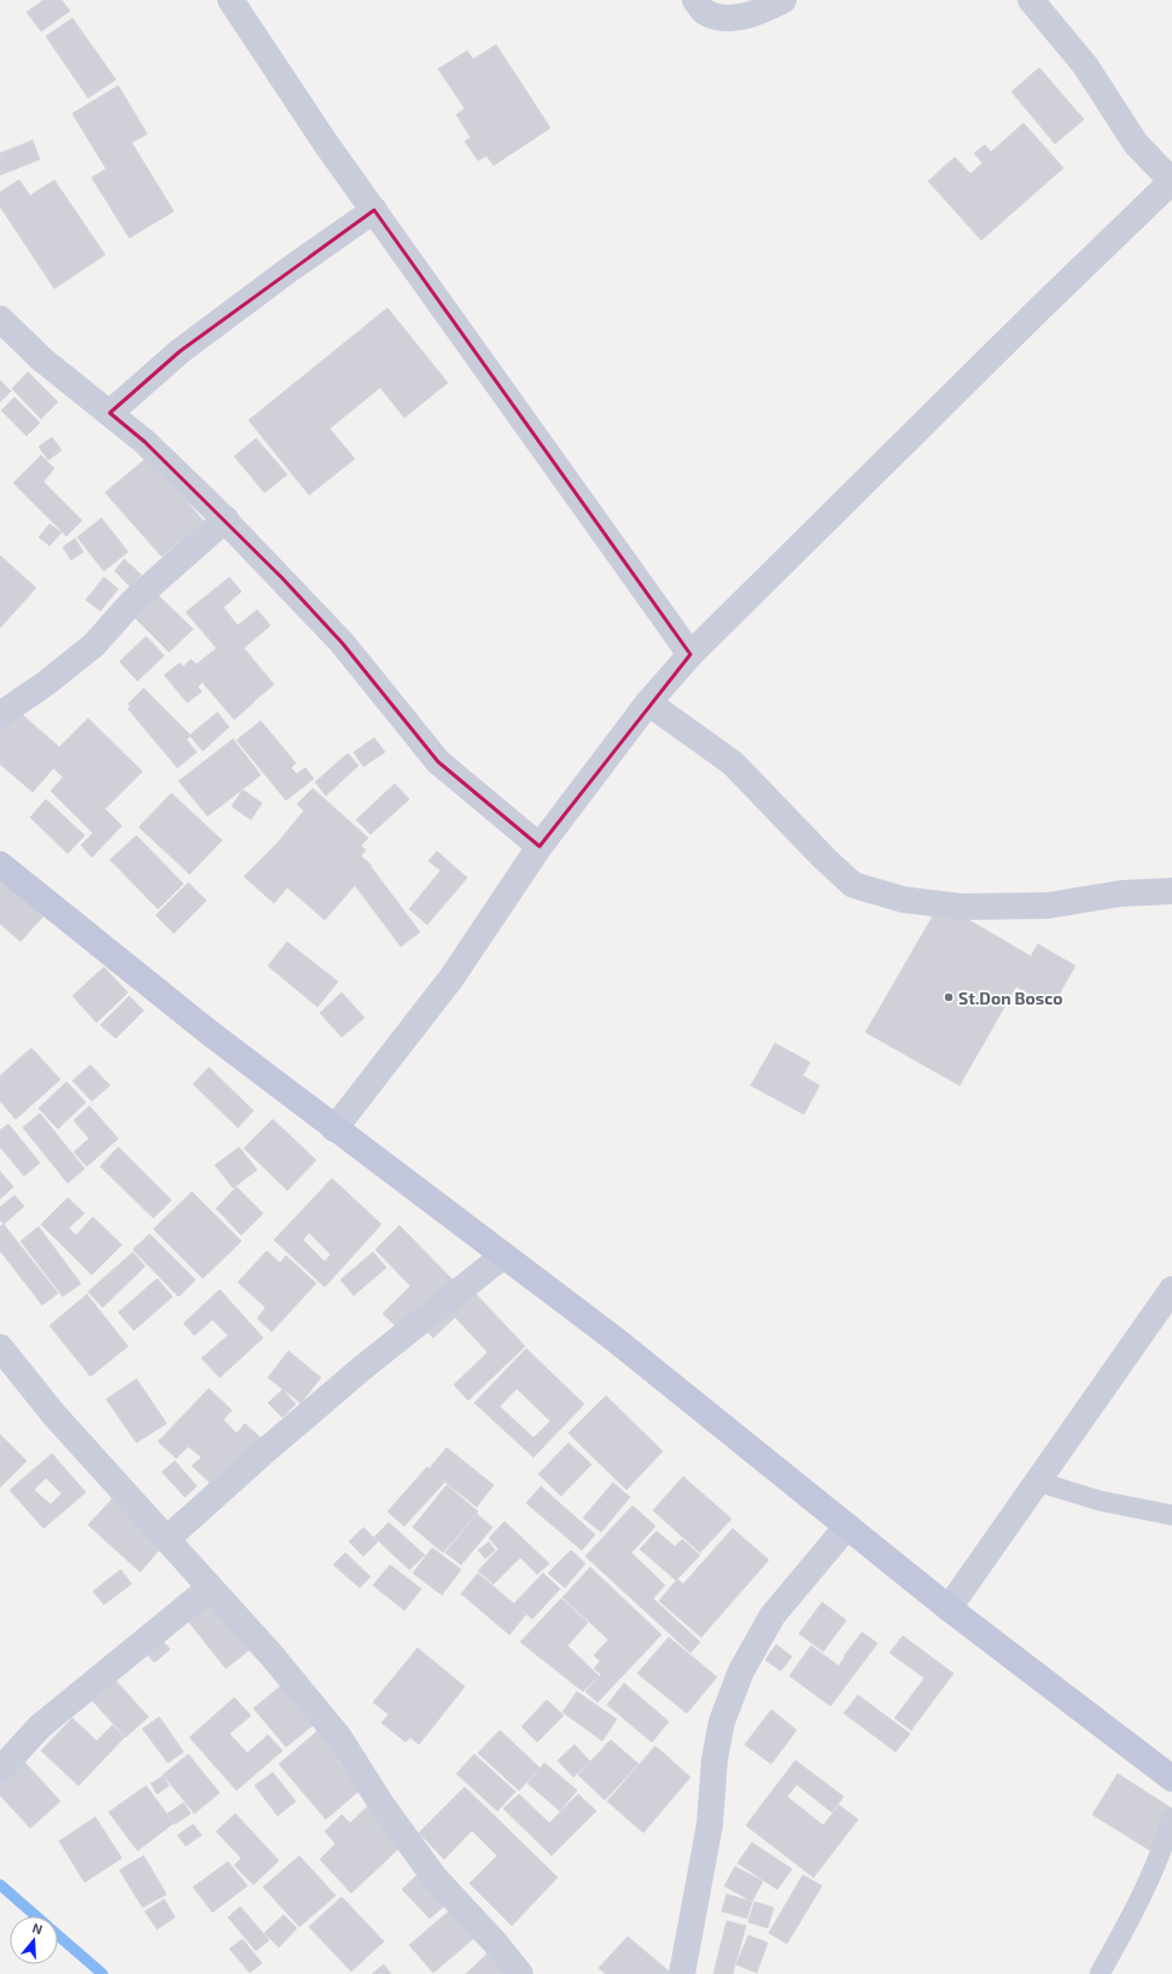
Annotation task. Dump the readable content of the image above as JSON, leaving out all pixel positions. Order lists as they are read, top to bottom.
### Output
{
  "places": ["St.Don Bosco"],
  "north": "top"
}
